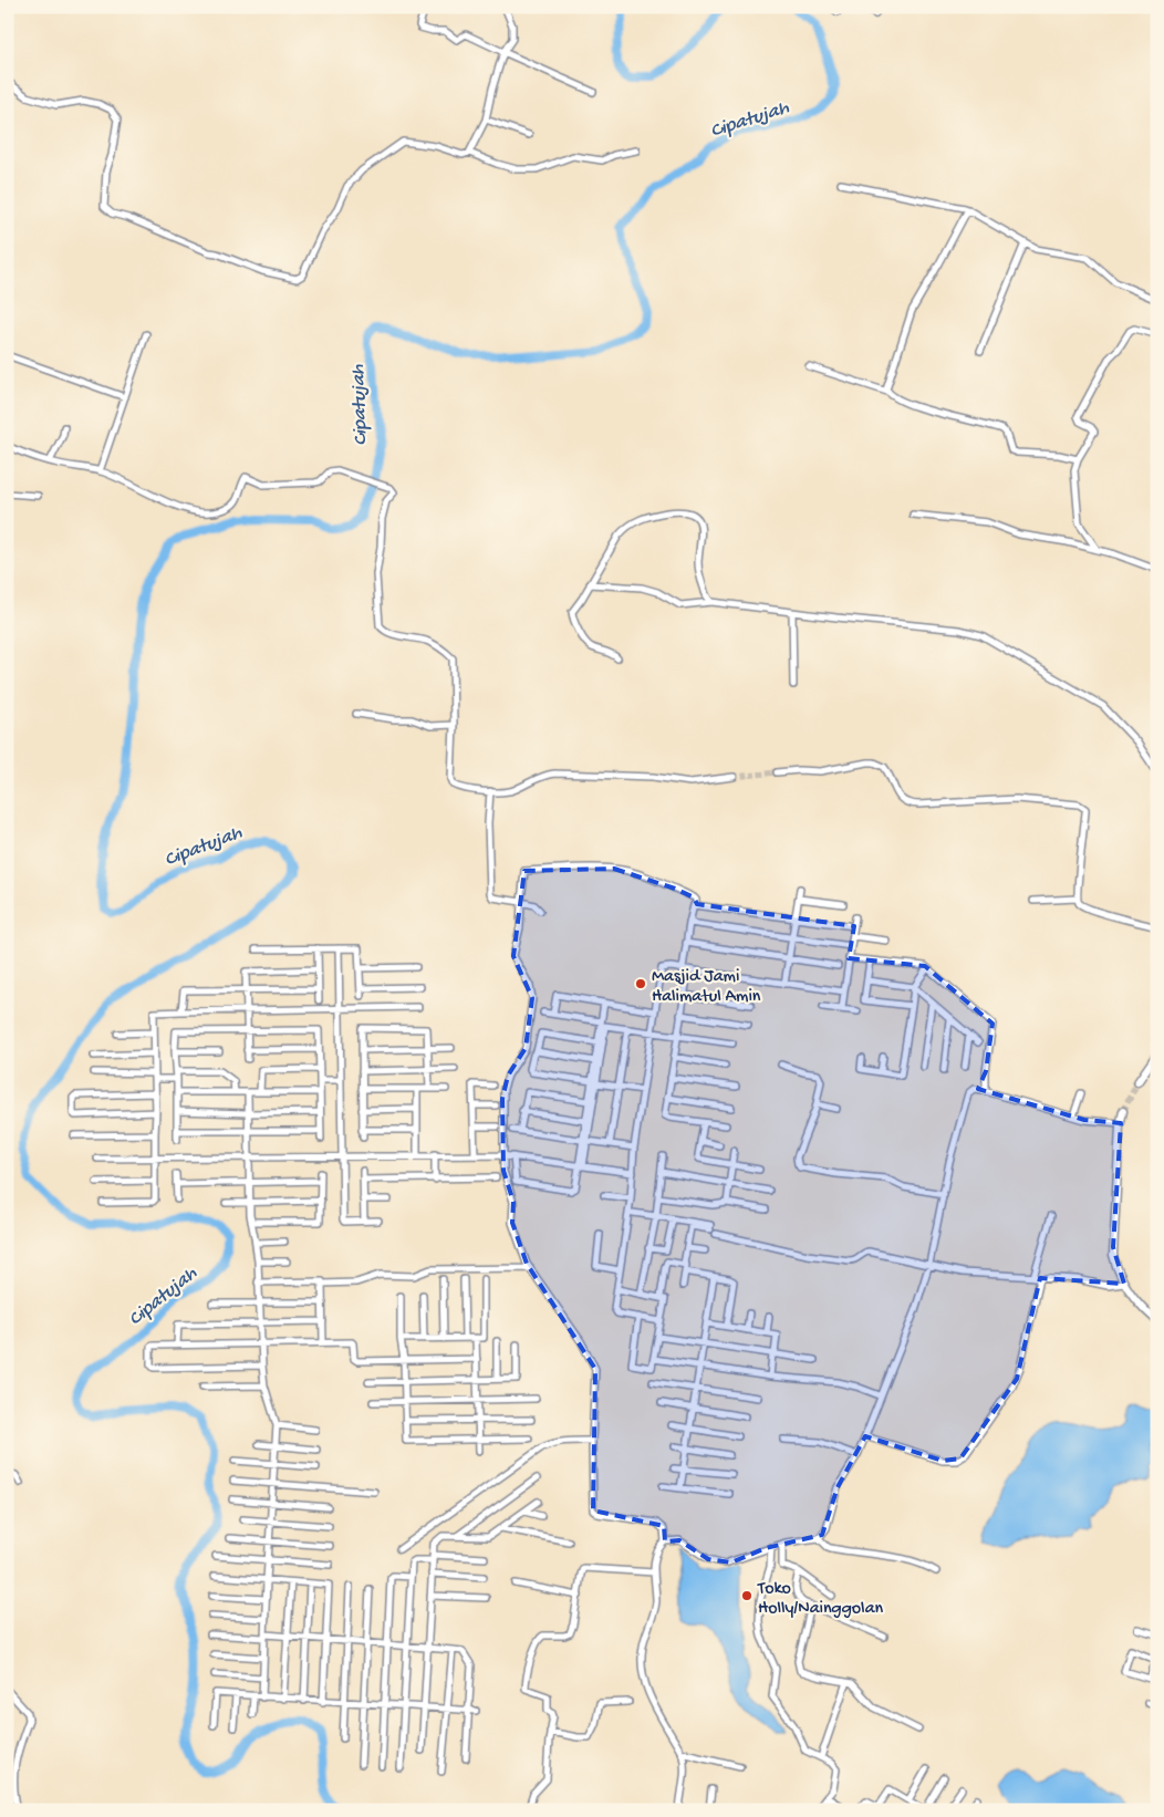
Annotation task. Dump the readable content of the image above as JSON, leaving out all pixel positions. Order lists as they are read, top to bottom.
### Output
{
  "water": ["Cipatujah"],
  "places": ["Masjid Jami Halimatul Amin", "Toko Holly/Nainggolan"]
}
